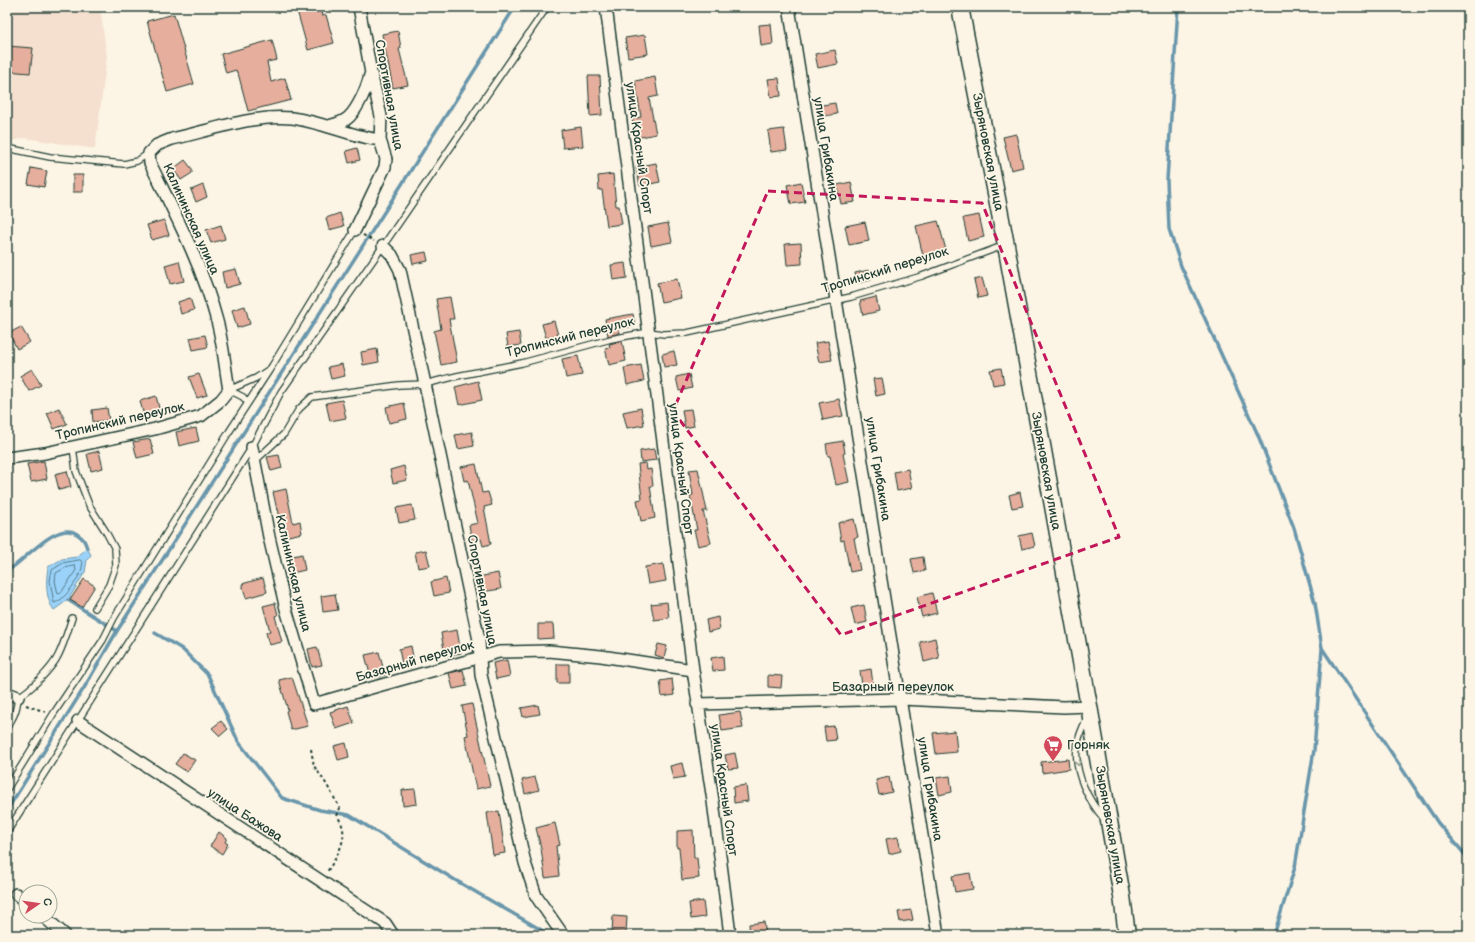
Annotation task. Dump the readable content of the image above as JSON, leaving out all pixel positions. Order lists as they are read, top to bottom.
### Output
{
  "streets": {
    "street": [
      "Спортивная улица",
      "улица Красный Спорт",
      "улица Грибакина",
      "Зыряновская улица",
      "Калининская улица",
      "Тропинский переулок",
      "Базарный переулок",
      "улица Бажова"
    ]
  },
  "crossings": [
    ["Спортивная улица", "Тропинский переулок"],
    ["Спортивная улица", "Базарный переулок"],
    ["улица Красный Спорт", "Тропинский переулок"],
    ["улица Красный Спорт", "Базарный переулок"],
    ["улица Грибакина", "Тропинский переулок"],
    ["улица Грибакина", "Базарный переулок"],
    ["Зыряновская улица", "Тропинский переулок"],
    ["Зыряновская улица", "Базарный переулок"],
    ["Калининская улица", "Тропинский переулок"],
    ["Калининская улица", "Базарный переулок"]
  ],
  "places": {
    "supermarket": ["Горняк"]
  },
  "north": "right"
}
